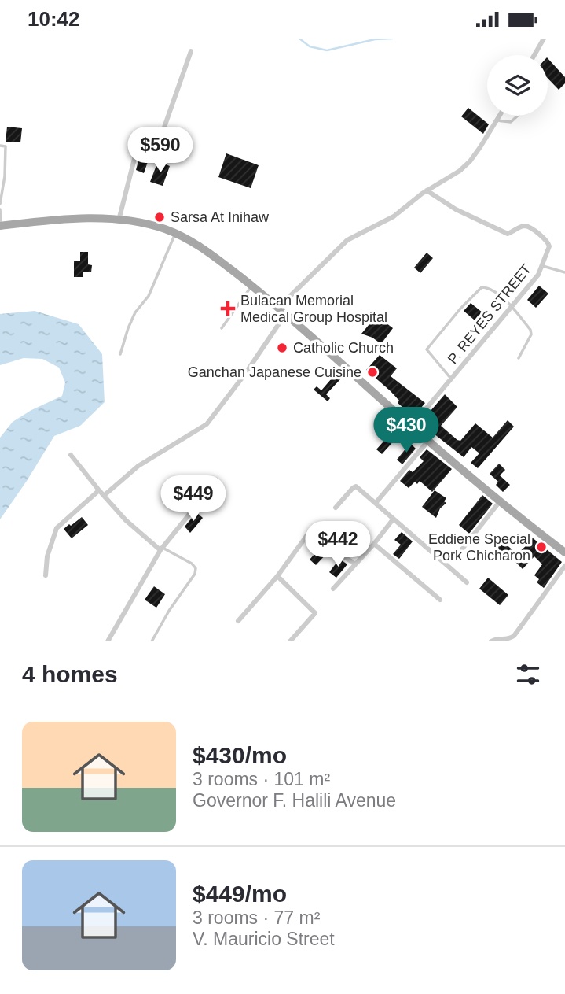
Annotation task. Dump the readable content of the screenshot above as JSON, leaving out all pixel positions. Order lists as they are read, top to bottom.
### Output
{
  "streets": {
    "street": ["P. REYES STREET"]
  },
  "places": {
    "other": [
      "Sarsa At Inihaw",
      "Catholic Church",
      "Ganchan Japanese Cuisine",
      "Eddiene Special Pork Chicharon"
    ],
    "health": ["Bulacan Memorial Medical Group Hospital"]
  },
  "page": {
    "status": "10:42",
    "price": [
      "$590",
      "$430",
      "$449",
      "$442"
    ],
    "heading": "4 homes",
    "list": [
      {
        "name": "$430/mo",
        "note": "3 rooms · 101 m² · Governor F. Halili Avenue"
      },
      {
        "name": "$449/mo",
        "note": "3 rooms · 77 m² · V. Mauricio Street"
      }
    ]
  }
}
